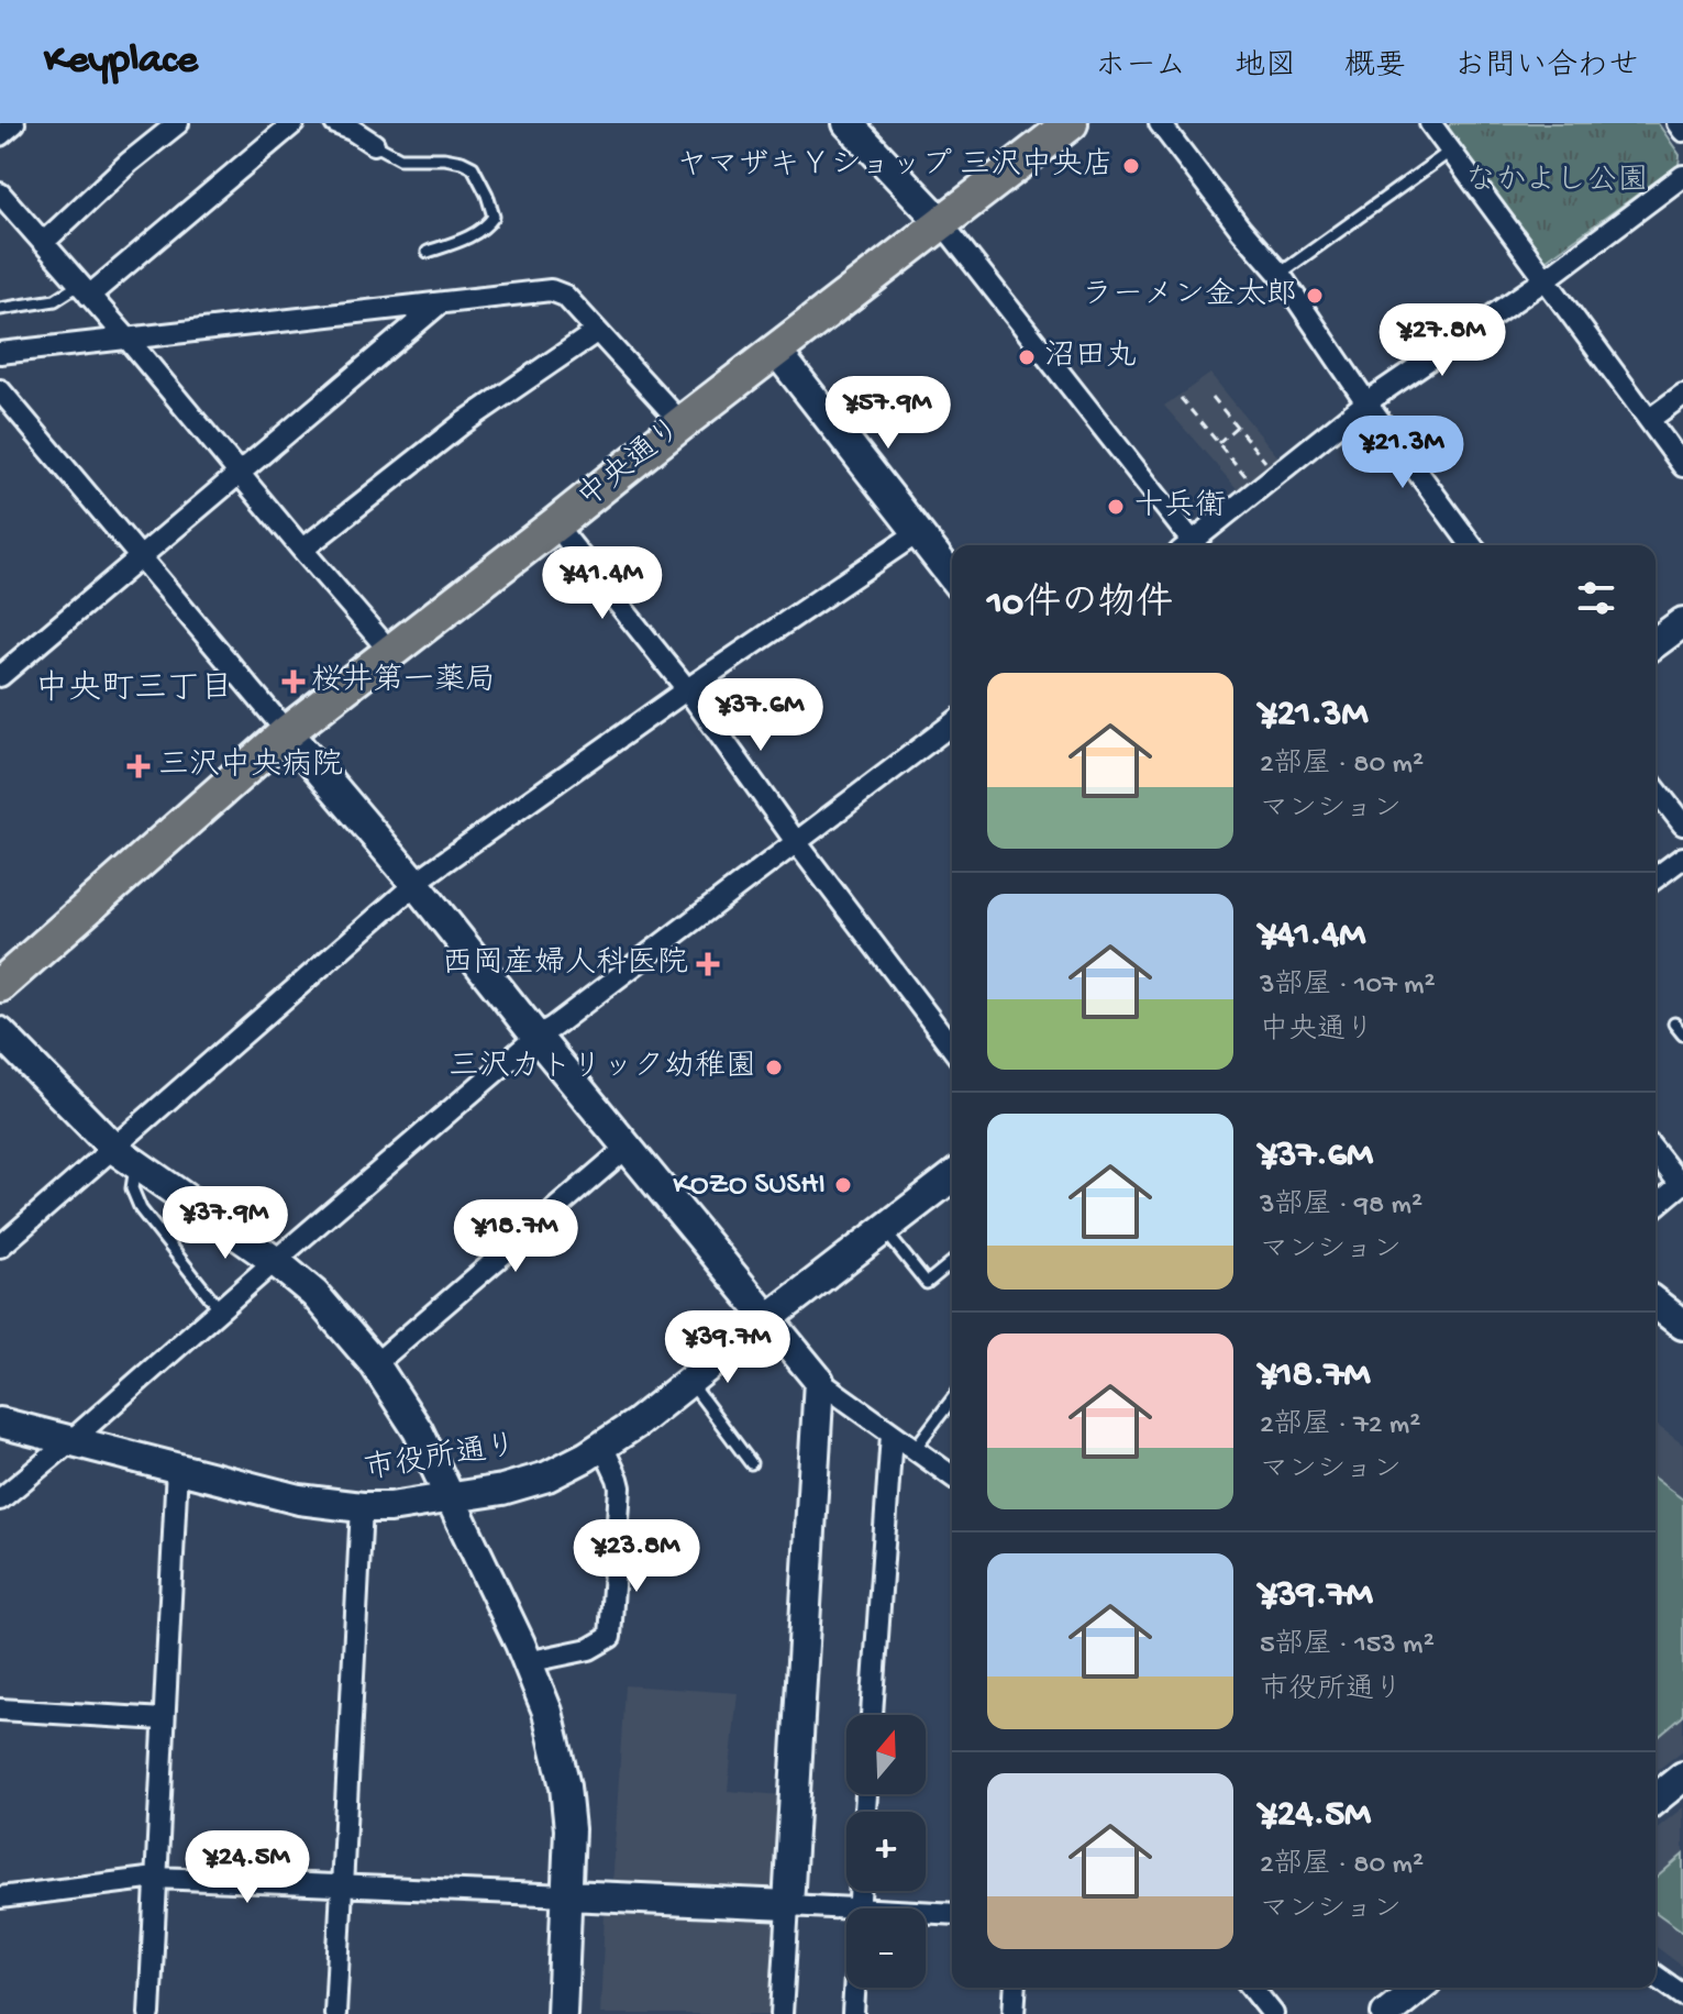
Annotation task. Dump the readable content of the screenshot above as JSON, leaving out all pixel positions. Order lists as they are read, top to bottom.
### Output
{
  "streets": {
    "main road": ["中央通り"],
    "street": ["市役所通り"]
  },
  "districts": ["中央町三丁目"],
  "parks": ["なかよし公園"],
  "places": {
    "other": [
      "ヤマザキＹショップ 三沢中央店",
      "ラーメン金太郎",
      "沼田丸",
      "十兵衛",
      "三沢カトリック幼稚園",
      "KOZO SUSHI"
    ],
    "health": ["桜井第一薬局", "三沢中央病院", "西岡産婦人科医院"]
  },
  "north": "top",
  "page": {
    "header": "Keyplace",
    "nav": [
      "ホーム",
      "地図",
      "概要",
      "お問い合わせ"
    ],
    "price": [
      "¥27.8M",
      "¥57.9M",
      "¥21.3M",
      "¥41.4M",
      "¥37.6M",
      "¥37.9M",
      "¥18.7M",
      "¥39.7M",
      "¥23.8M",
      "¥24.5M"
    ],
    "heading": "10件の物件",
    "list": [
      {
        "name": "¥21.3M",
        "note": "2部屋 · 80 m² · マンション"
      },
      {
        "name": "¥41.4M",
        "note": "3部屋 · 107 m² · 中央通り"
      },
      {
        "name": "¥37.6M",
        "note": "3部屋 · 98 m² · マンション"
      },
      {
        "name": "¥18.7M",
        "note": "2部屋 · 72 m² · マンション"
      },
      {
        "name": "¥39.7M",
        "note": "5部屋 · 153 m² · 市役所通り"
      },
      {
        "name": "¥24.5M",
        "note": "2部屋 · 80 m² · マンション"
      }
    ],
    "map_buttons": ["+", "−"]
  }
}
